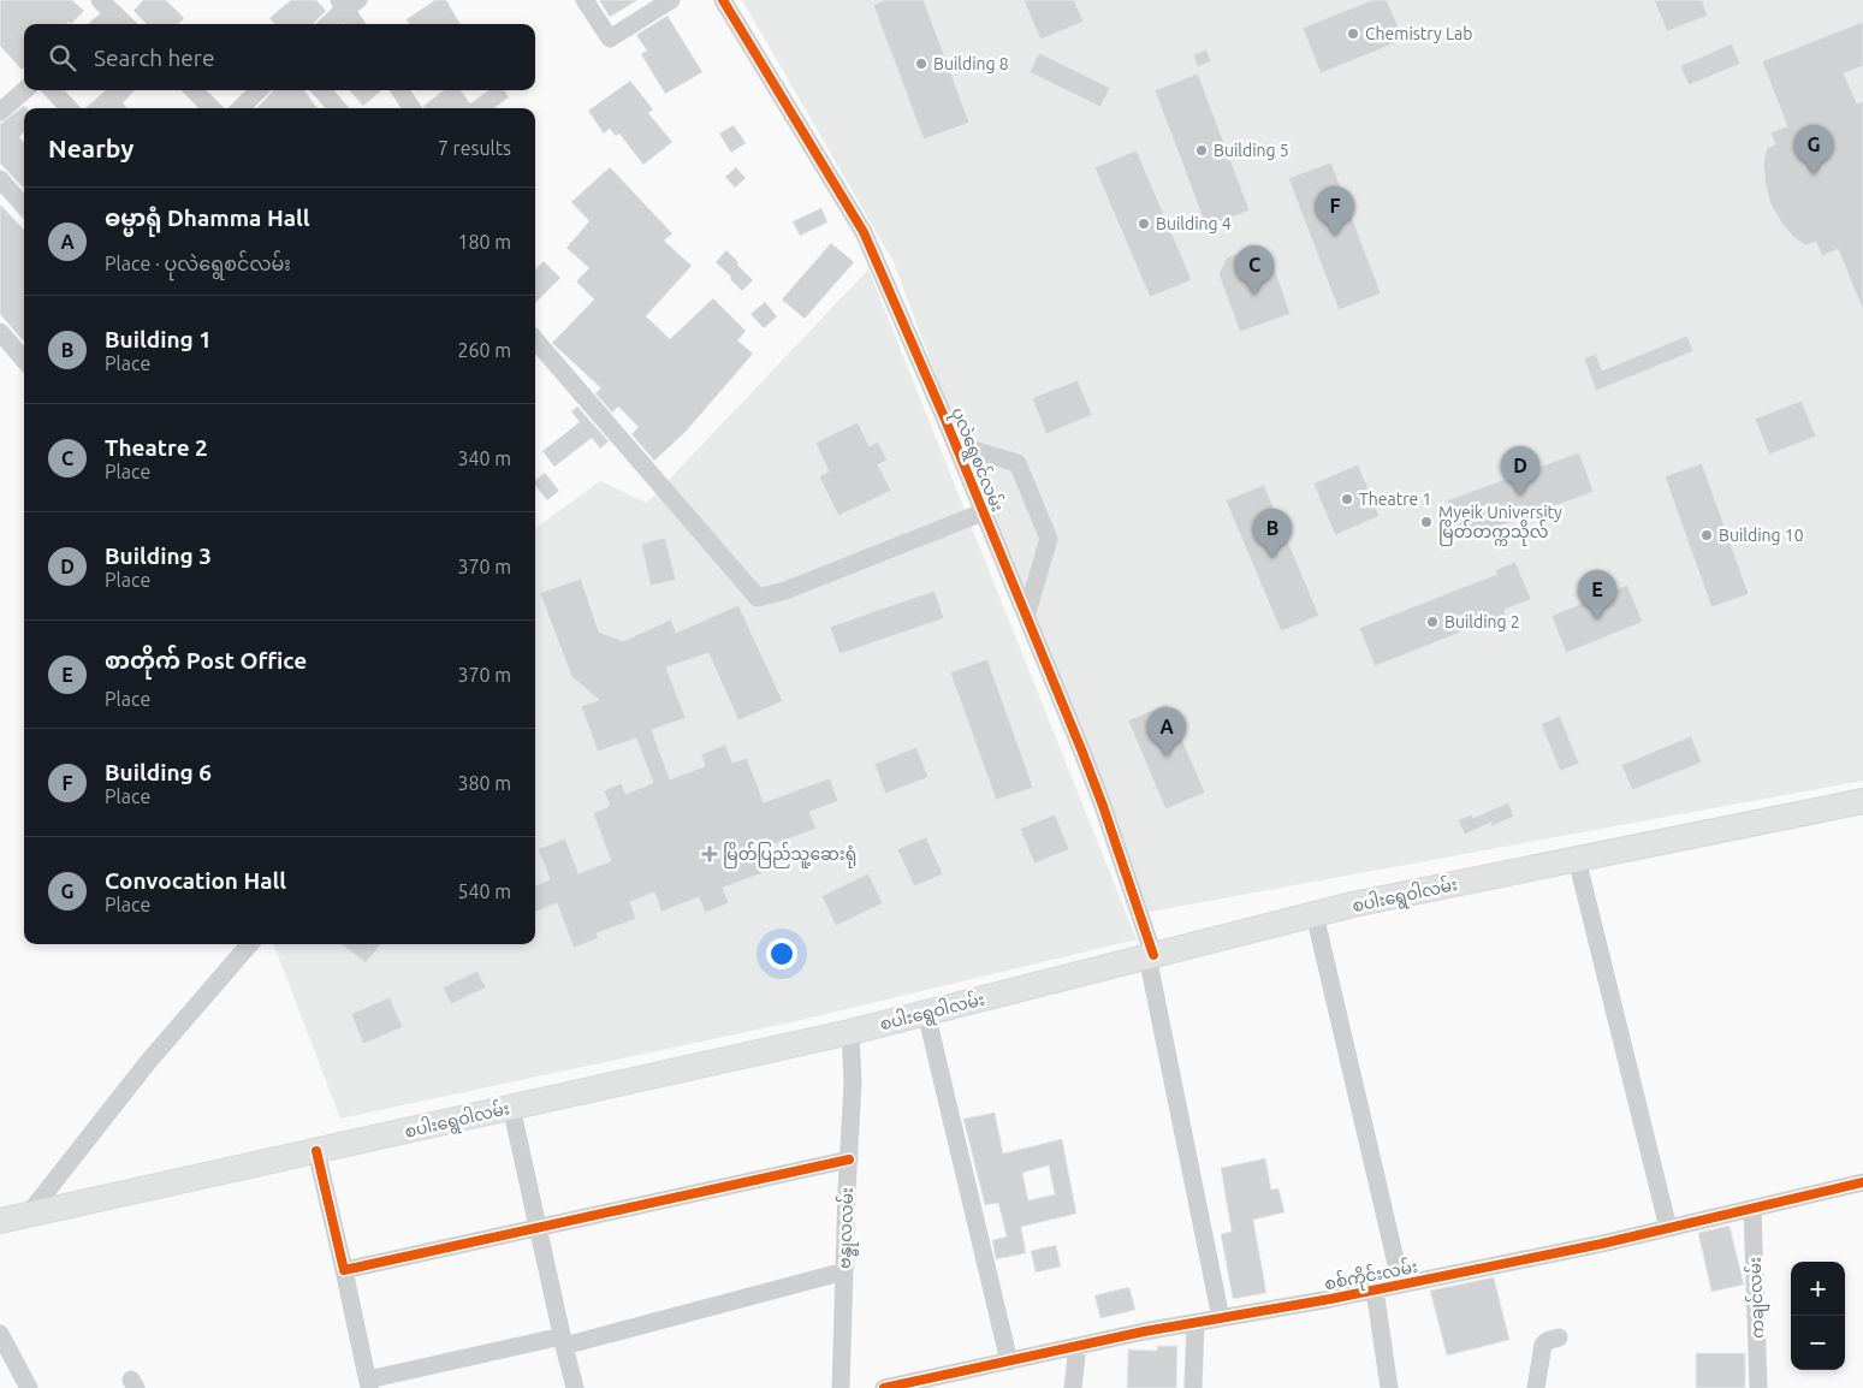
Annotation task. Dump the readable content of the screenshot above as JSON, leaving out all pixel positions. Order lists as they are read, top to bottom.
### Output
{
  "streets": {
    "main road": ["စပါးရွေဝါလမ်း"],
    "street": [
      "ပုလဲရွေစင်လမ်း",
      "ဗန္ဓုလလမ်း",
      "စစ်ကိုင်းလမ်း",
      "ကချင်လမ်း"
    ]
  },
  "crossings": [
    ["ပုလဲရွေစင်လမ်း", "စပါးရွေဝါလမ်း"],
    ["ပုလဲရွေစင်လမ်း", "စစ်ကိုင်းလမ်း"],
    ["စပါးရွေဝါလမ်း", "ဗန္ဓုလလမ်း"],
    ["စစ်ကိုင်းလမ်း", "ကချင်လမ်း"]
  ],
  "places": {
    "other": [
      "Chemistry Lab",
      "Building 8",
      "Building 5",
      "Building 4",
      "Theatre 1",
      "Myeik University မြိတ်တက္ကသိုလ်",
      "Building 10",
      "Building 2"
    ],
    "health": ["မြိတ်ပြည်သူ့ဆေးရုံ"]
  },
  "page": {
    "search": "Search here",
    "heading": ["Nearby", "7 results"],
    "pins": [
      "G",
      "F",
      "C",
      "D",
      "B",
      "E",
      "A"
    ],
    "list": [
      {
        "mark": "A",
        "name": "ဓမ္မာရုံ Dhamma Hall",
        "note": "Place · ပုလဲရွေစင်လမ်း",
        "value": "180 m"
      },
      {
        "mark": "B",
        "name": "Building 1",
        "note": "Place",
        "value": "260 m"
      },
      {
        "mark": "C",
        "name": "Theatre 2",
        "note": "Place",
        "value": "340 m"
      },
      {
        "mark": "D",
        "name": "Building 3",
        "note": "Place",
        "value": "370 m"
      },
      {
        "mark": "E",
        "name": "စာတိုက် Post Office",
        "note": "Place",
        "value": "370 m"
      },
      {
        "mark": "F",
        "name": "Building 6",
        "note": "Place",
        "value": "380 m"
      },
      {
        "mark": "G",
        "name": "Convocation Hall",
        "note": "Place",
        "value": "540 m"
      }
    ],
    "map_buttons": ["+", "−"]
  }
}
